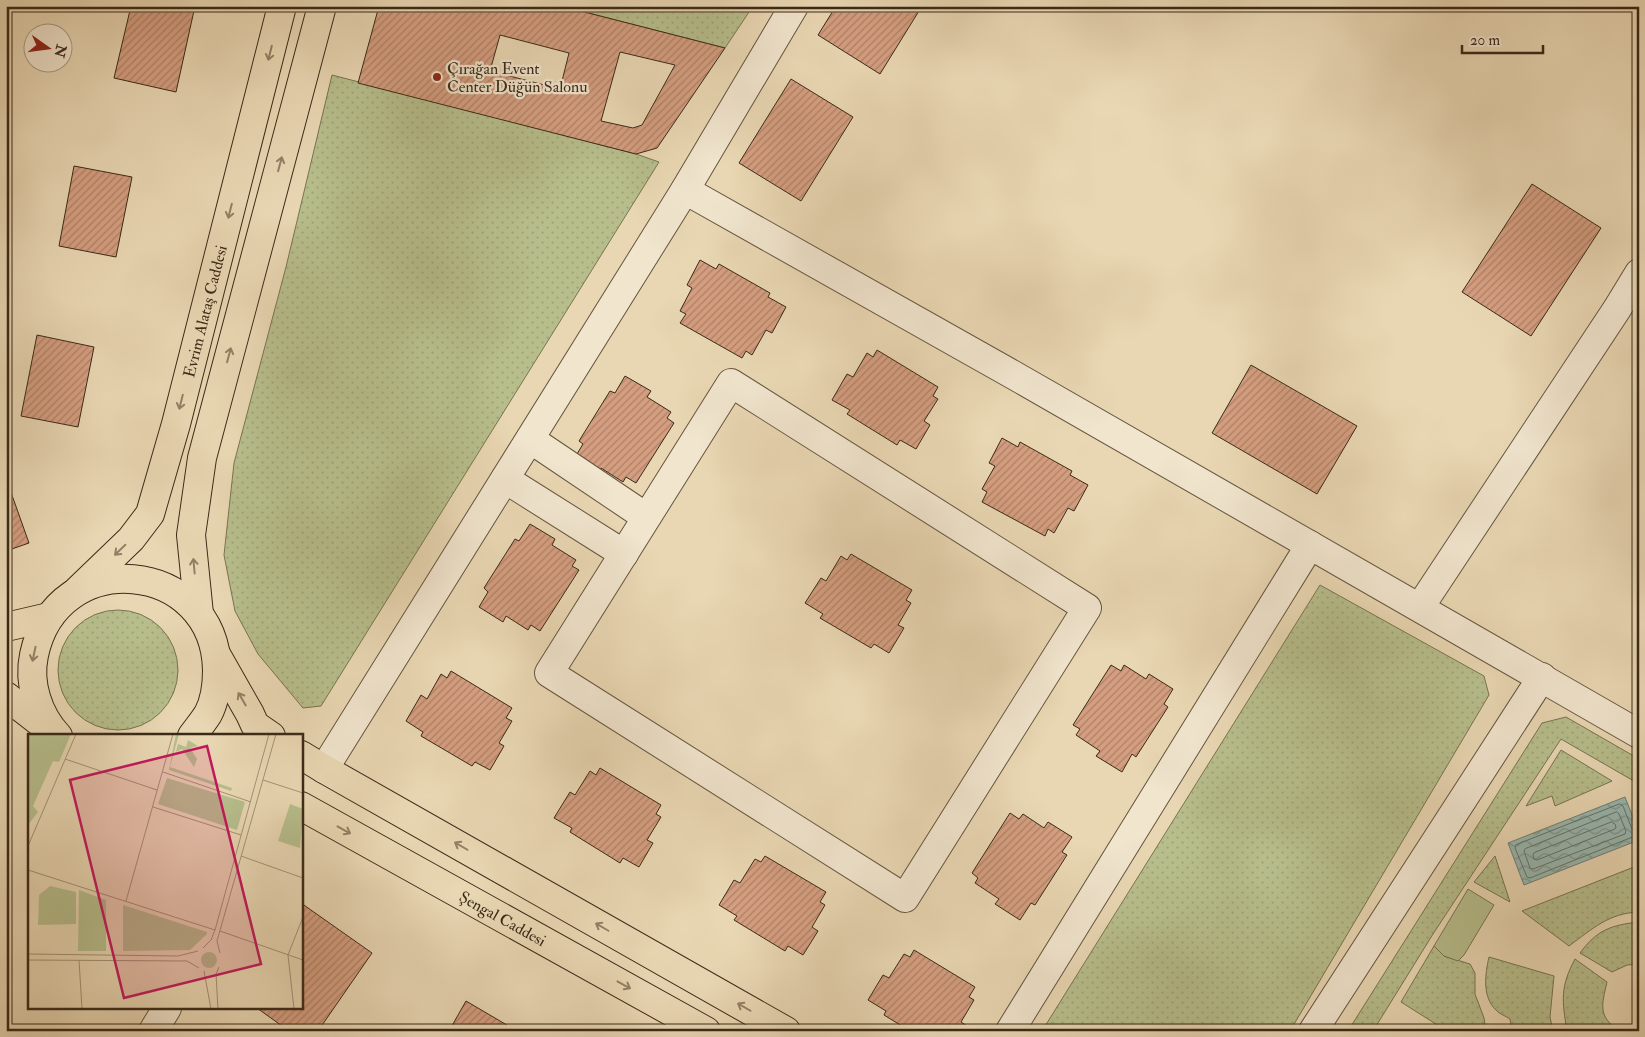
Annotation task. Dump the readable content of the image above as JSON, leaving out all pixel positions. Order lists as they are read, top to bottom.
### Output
{
  "streets": {
    "main road": ["Evrim Alataş Caddesi", "Şengal Caddesi"]
  },
  "places": ["Çırağan Event Center Düğün Salonu"],
  "scale_bar": "20 m",
  "north": "right"
}
